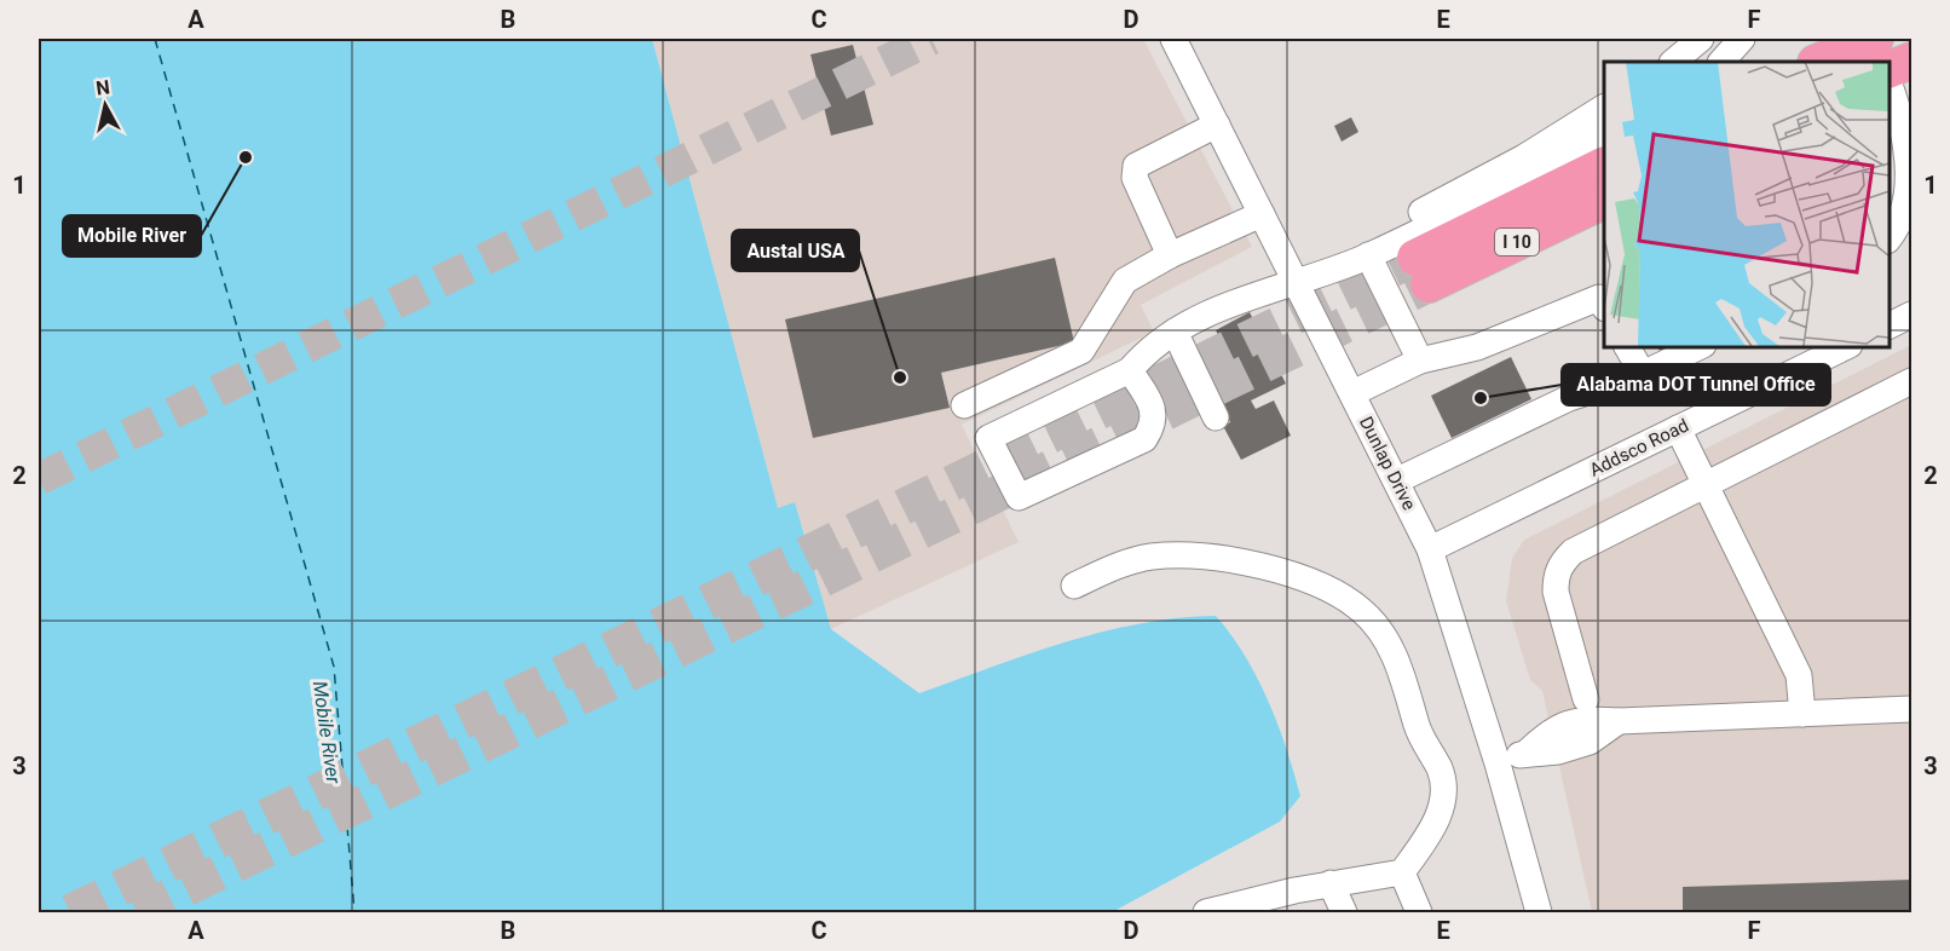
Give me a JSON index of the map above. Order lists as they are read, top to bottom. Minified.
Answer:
{"streets":{"highway":["I 10"],"street":["Addsco Road","Dunlap Drive"]},"crossings":[["Addsco Road","Dunlap Drive"]],"water":["Mobile River"],"places":["Mobile River","Austal USA","Alabama DOT Tunnel Office"],"north":"top","grid":{"columns":["A","B","C","D","E","F"],"rows":["1","2","3"]}}
